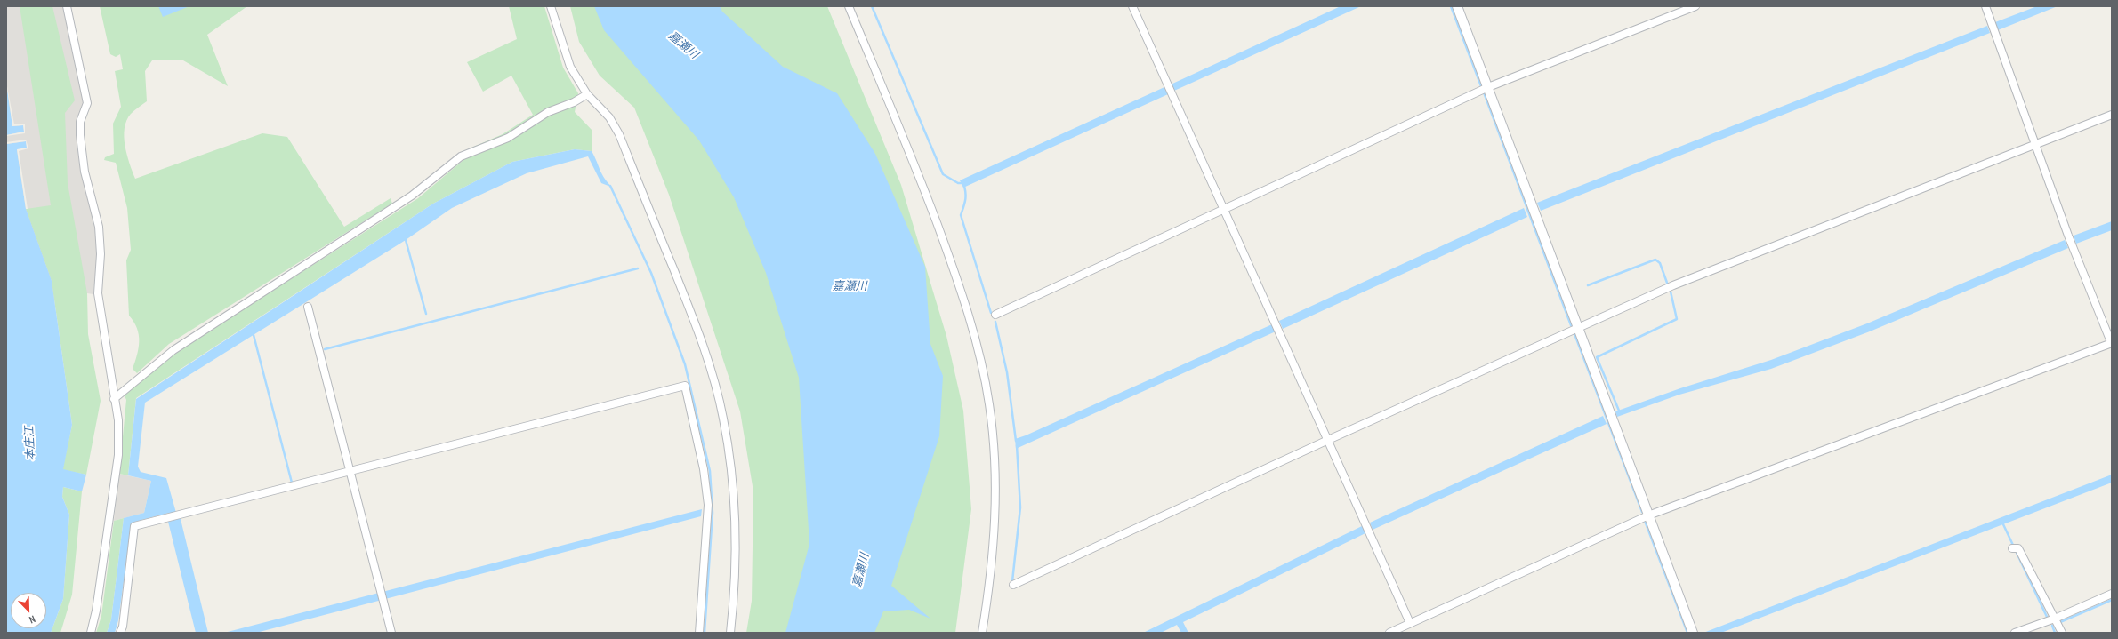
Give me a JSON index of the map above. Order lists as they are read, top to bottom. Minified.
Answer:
{"water":["嘉瀬川","本庄江"],"north":"bottom right"}
